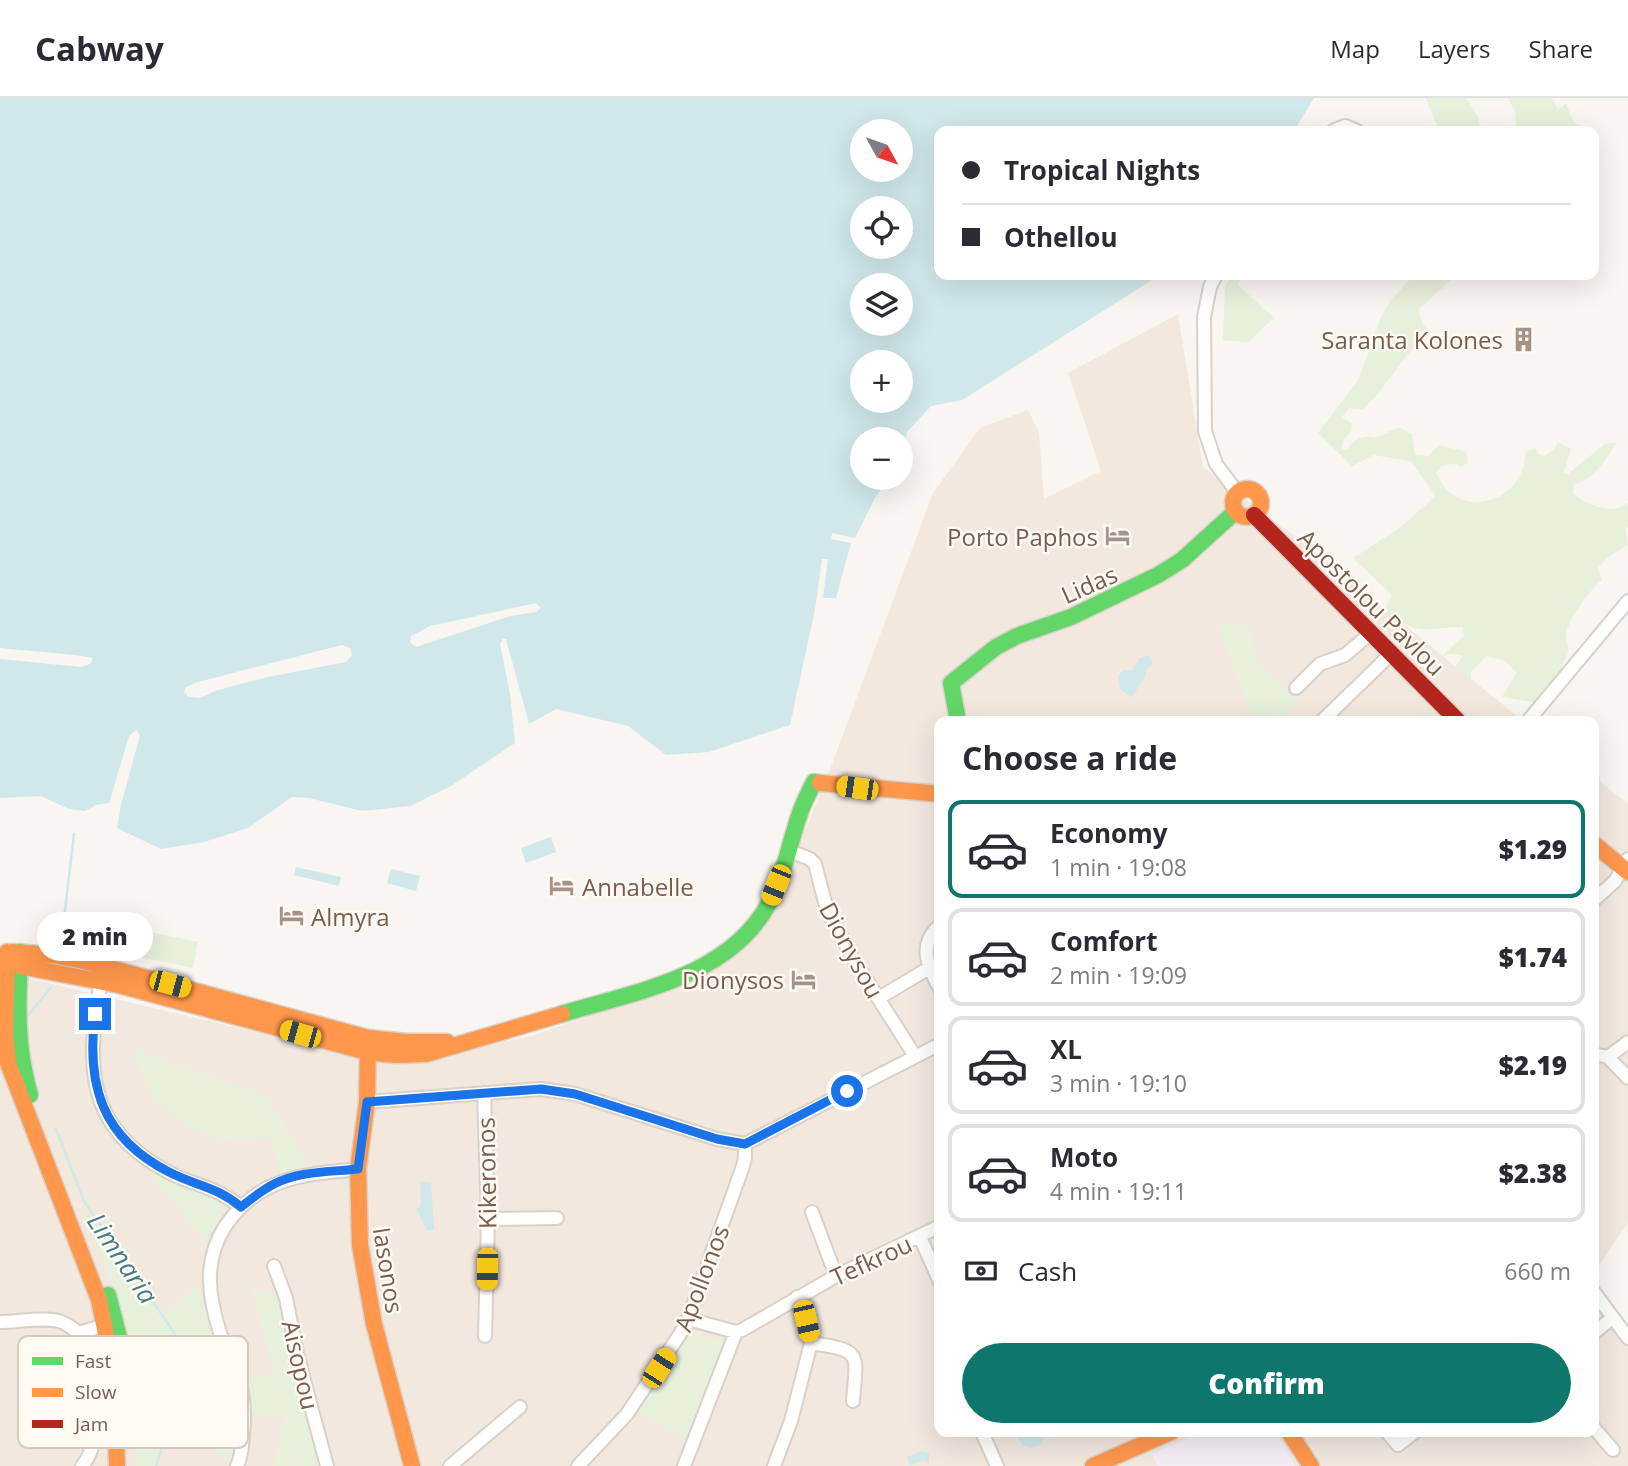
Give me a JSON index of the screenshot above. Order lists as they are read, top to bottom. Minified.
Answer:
{"streets":{"main road":["Lidas","Apostolou Pavlou","Iasonos"],"street":["Dionysou","Kikeronos","Tefkrou","Apollonos","Aisopou"]},"crossings":[["Lidas","Apostolou Pavlou"]],"water":["Limnaria"],"places":{"building":["Saranta Kolones"],"hotel":["Porto Paphos","Annabelle","Almyra","Dionysos"]},"legend":["Fast","Slow","Jam"],"north":"bottom right","page":{"header":"Cabway","nav":["Map","Layers","Share"],"map_buttons":["+","−"],"banner":["Tropical Nights","Othellou"],"heading":"Choose a ride","list":[{"name":"Economy","note":"1 min · 19:08","value":"$1.29"},{"name":"Comfort","note":"2 min · 19:09","value":"$1.74"},{"name":"XL","note":"3 min · 19:10","value":"$2.19"},{"name":"Moto","note":"4 min · 19:11","value":"$2.38"}],"bubble":"2 min","pay":["Cash","660 m"],"buttons":"Confirm"}}
